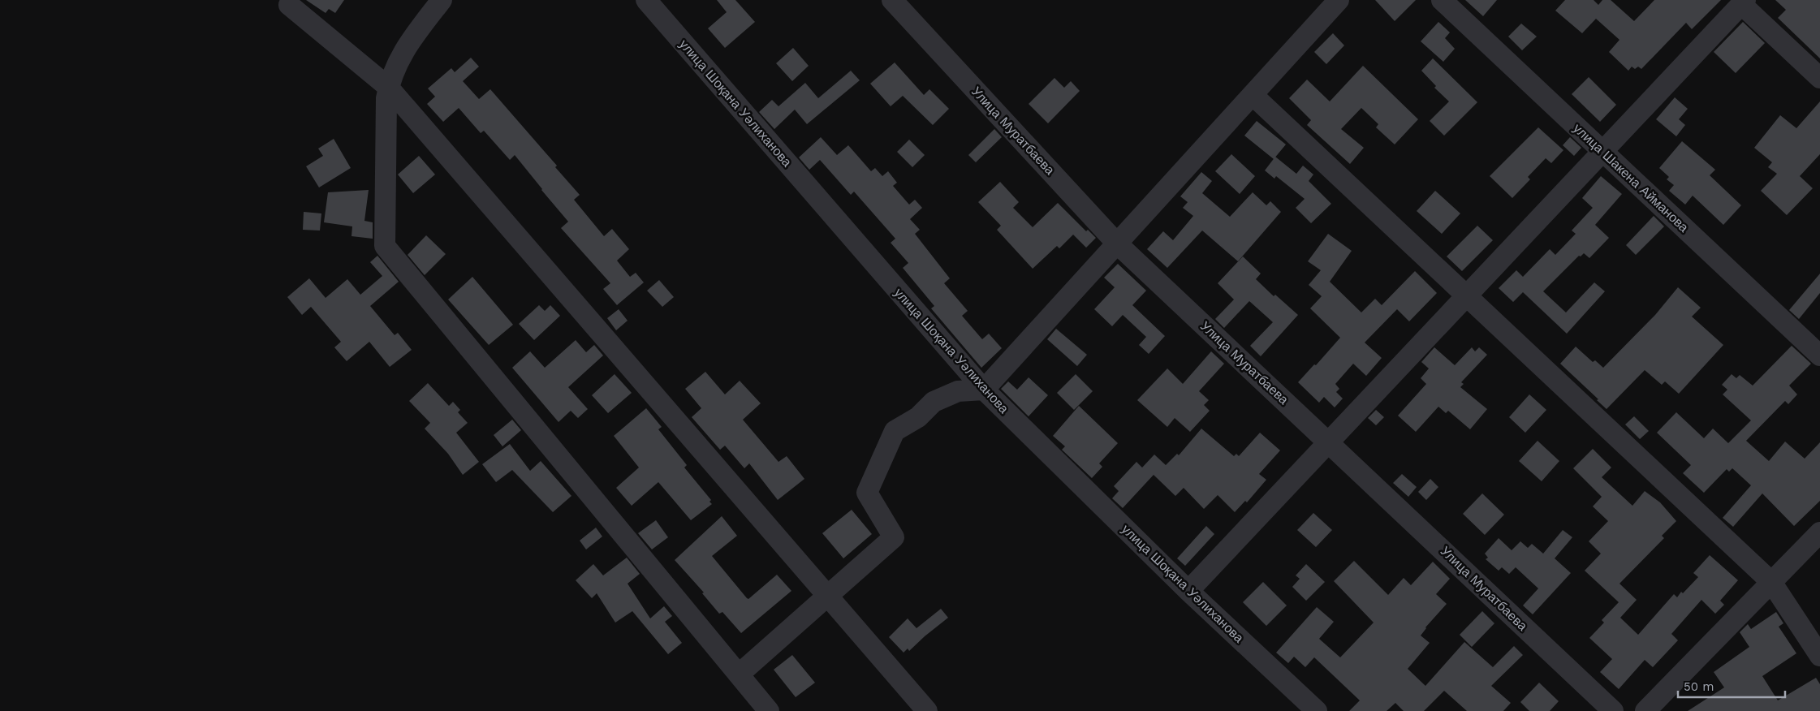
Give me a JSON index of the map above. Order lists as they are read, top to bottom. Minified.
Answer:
{"streets":{"street":["улица Шоқана Уәлиханова","Улица Муратбаева","улица Шакена Айманова"]},"scale_bar":"50 m"}
